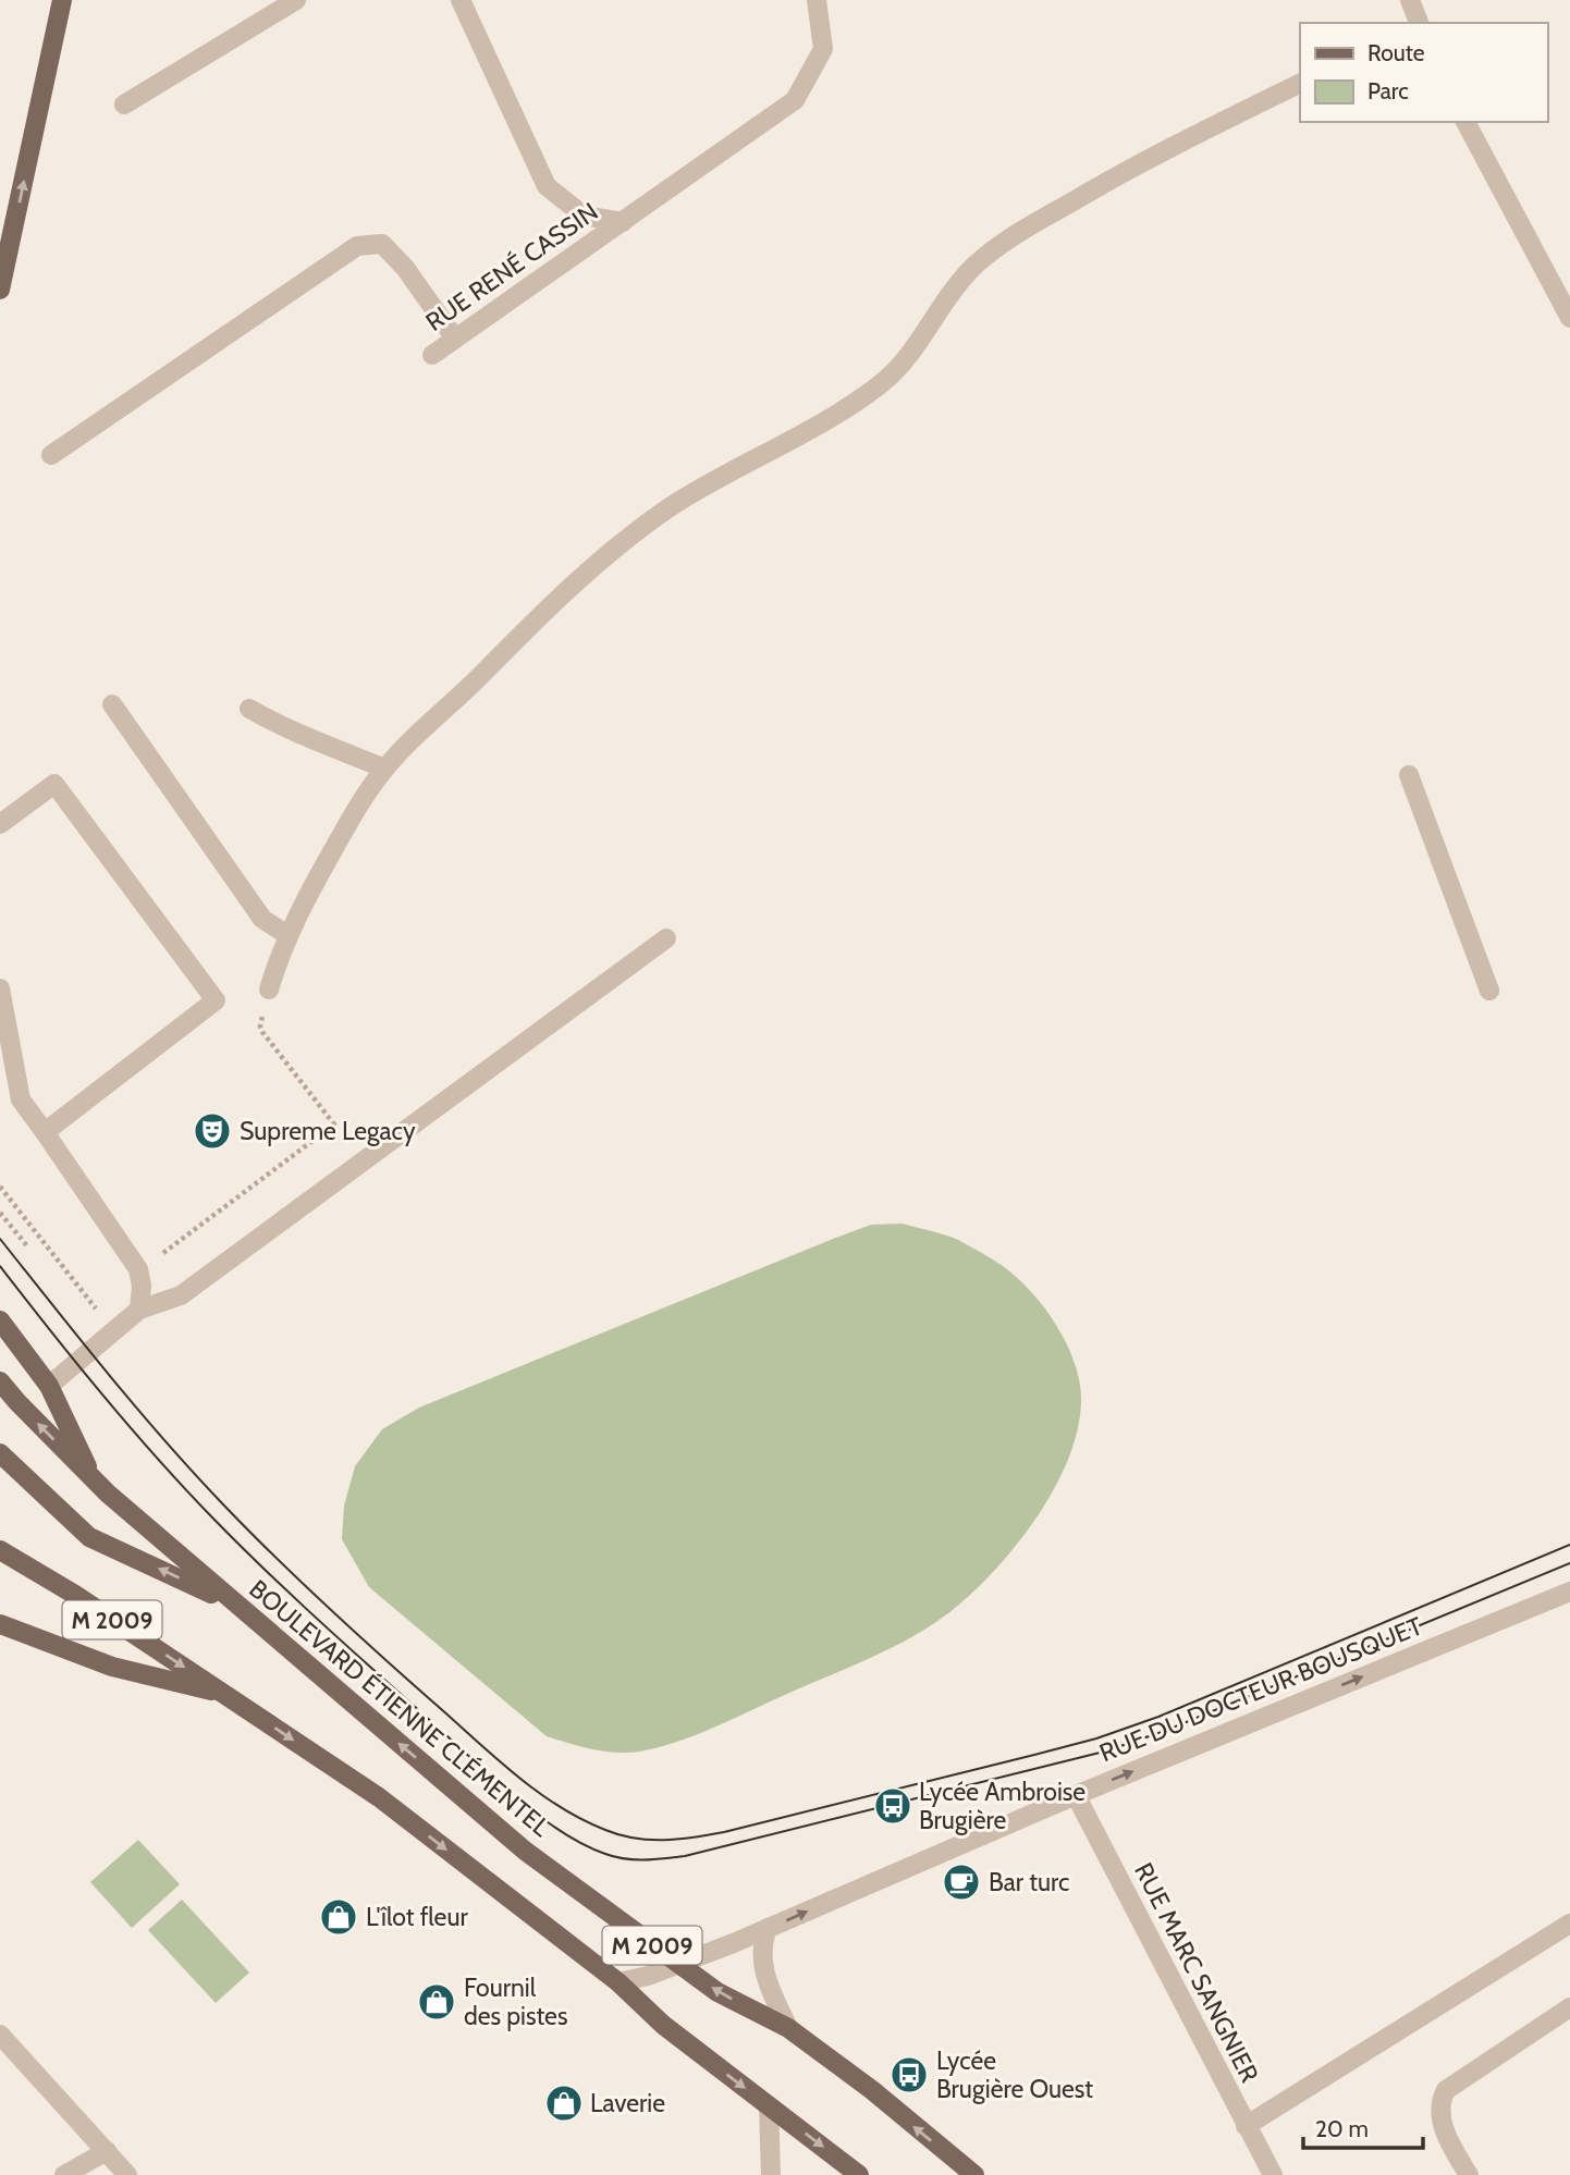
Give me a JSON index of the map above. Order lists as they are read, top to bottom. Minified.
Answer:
{"streets":{"main road":["M 2009","BOULEVARD ÉTIENNE CLÉMENTEL"],"street":["RUE RENÉ CASSIN","RUE DU DOCTEUR BOUSQUET","RUE MARC SANGNIER"]},"crossings":[["M 2009","BOULEVARD ÉTIENNE CLÉMENTEL"],["RUE DU DOCTEUR BOUSQUET","BOULEVARD ÉTIENNE CLÉMENTEL"],["RUE DU DOCTEUR BOUSQUET","RUE MARC SANGNIER"]],"one_way":["RUE DU DOCTEUR BOUSQUET"],"places":{"theatre":["Supreme Legacy"],"bus stop":["Lycée Ambroise Brugière","Lycée Brugière Ouest"],"cafe":["Bar turc"],"shop":["L'îlot fleur","Fournil des pistes","Laverie"]},"legend":["Route","Parc"],"scale_bar":"20 m"}
